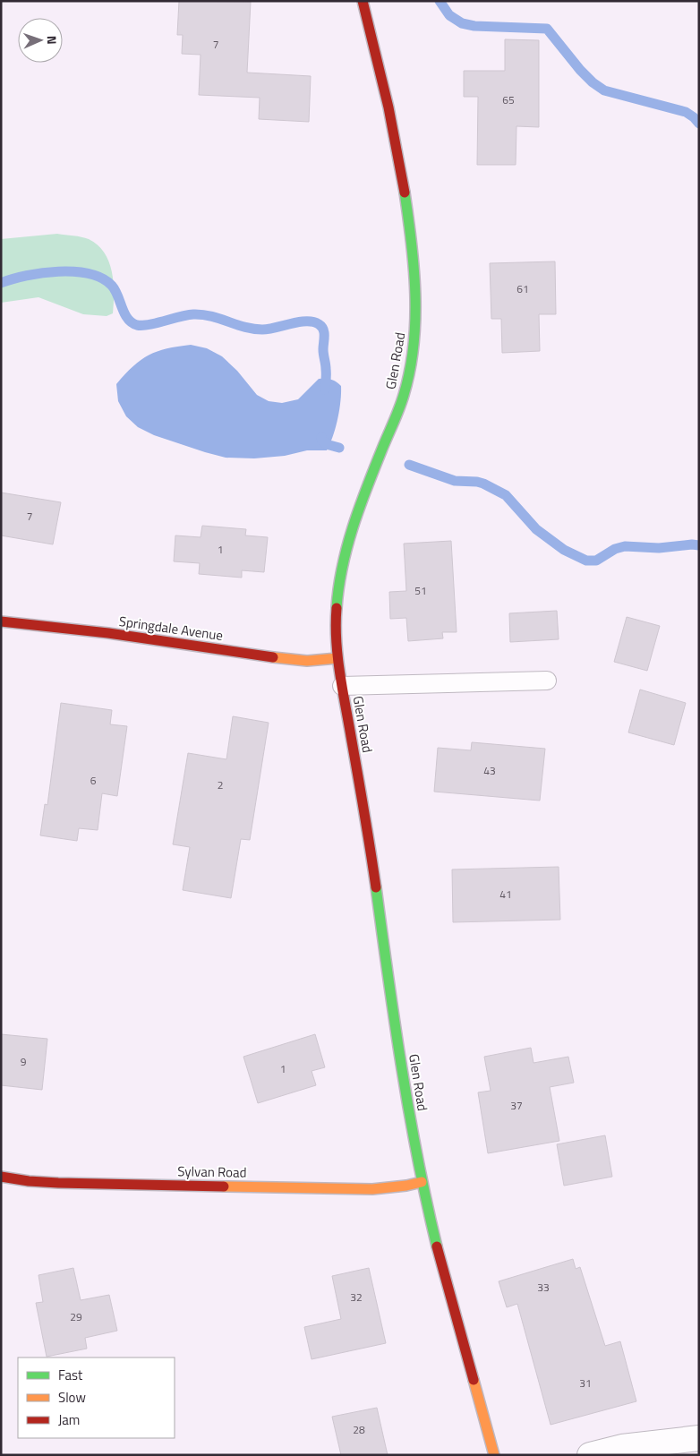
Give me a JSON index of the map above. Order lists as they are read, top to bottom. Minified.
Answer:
{"streets":{"street":["Glen Road","Springdale Avenue","Sylvan Road"]},"crossings":[["Glen Road","Springdale Avenue"],["Glen Road","Sylvan Road"]],"house_numbers":["7","65","61","7","1","51","43","6","2","41","9","1","37","33","32","29","31","28"],"legend":["Fast","Slow","Jam"],"north":"right"}
